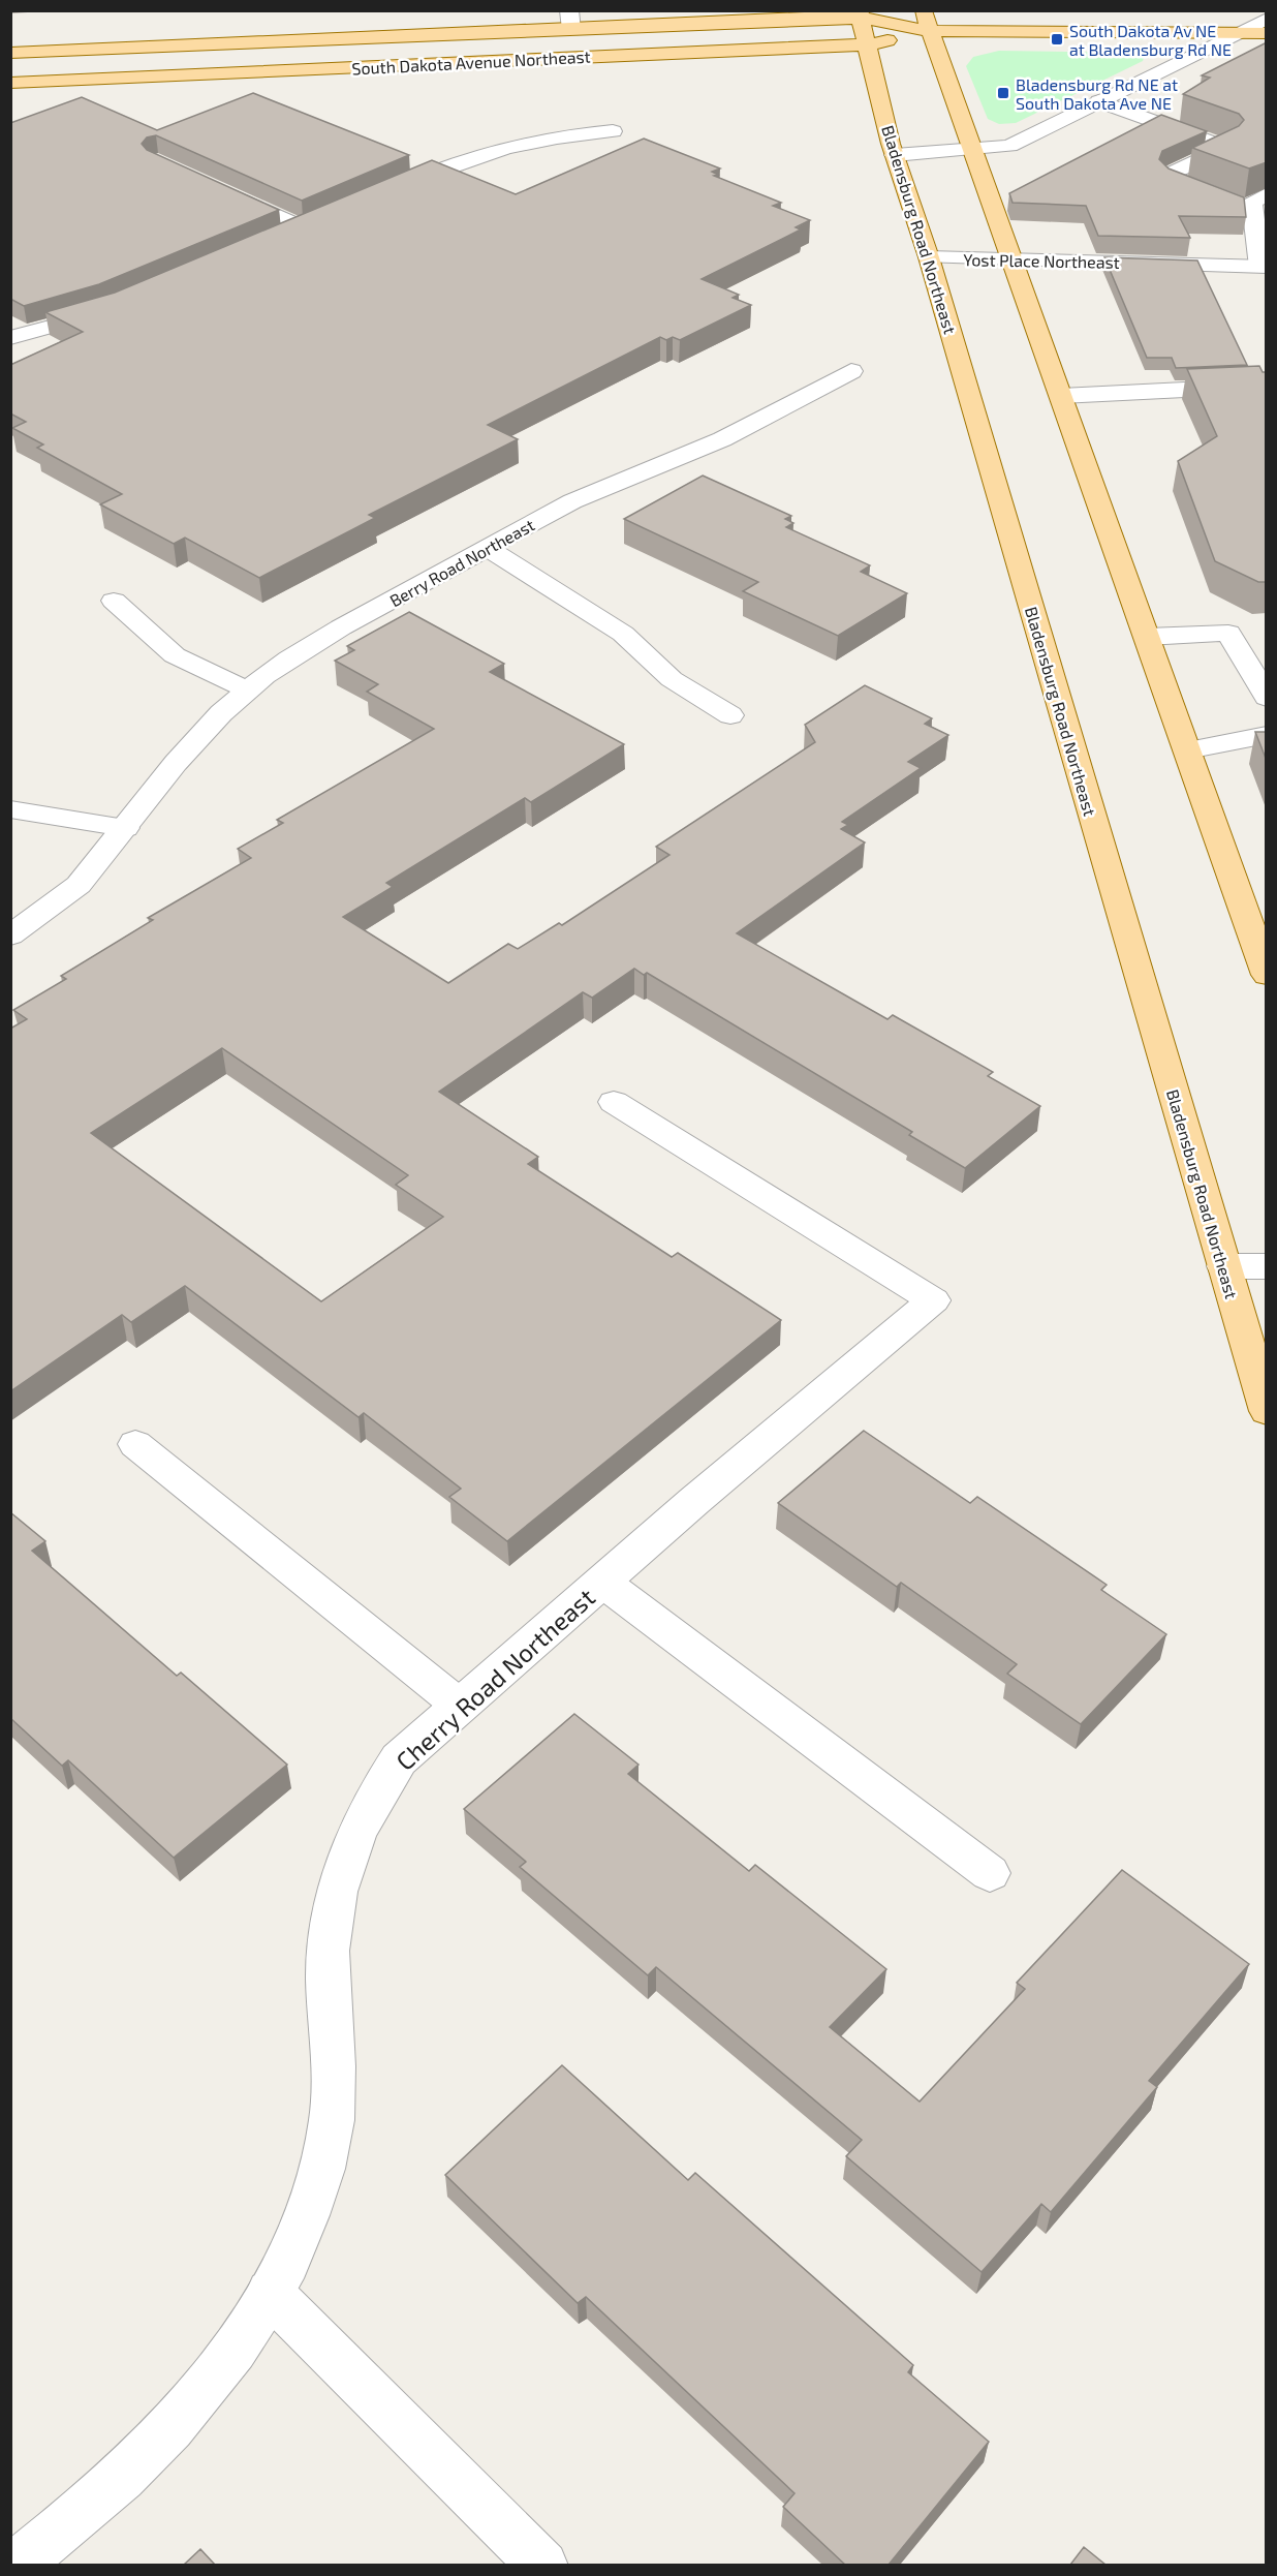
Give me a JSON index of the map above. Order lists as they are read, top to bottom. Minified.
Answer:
{"streets":{"main road":["South Dakota Avenue Northeast","Bladensburg Road Northeast"],"street":["Yost Place Northeast","Berry Road Northeast","Cherry Road Northeast"]},"crossings":[["South Dakota Avenue Northeast","Bladensburg Road Northeast"],["Bladensburg Road Northeast","Yost Place Northeast"]],"places":{"transit":["South Dakota Av NE at Bladensburg Rd NE","Bladensburg Rd NE at South Dakota Ave NE"]}}
